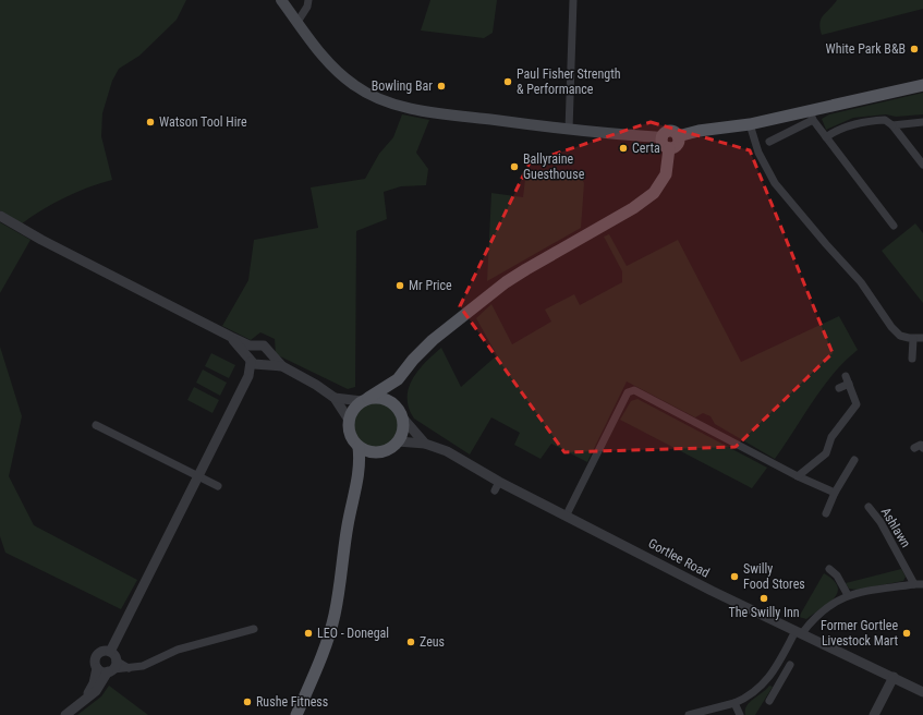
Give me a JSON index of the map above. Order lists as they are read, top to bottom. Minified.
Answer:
{"streets":{"street":["Ashlawn","Gortlee Road"]},"places":["White Park B&B","Paul Fisher Strength & Performance","Bowling Bar","Watson Tool Hire","Certa","Ballyraine Guesthouse","Mr Price","Swilly Food Stores","The Swilly Inn","LEO - Donegal","Former Gortlee Livestock Mart","Zeus","Rushe Fitness"]}
